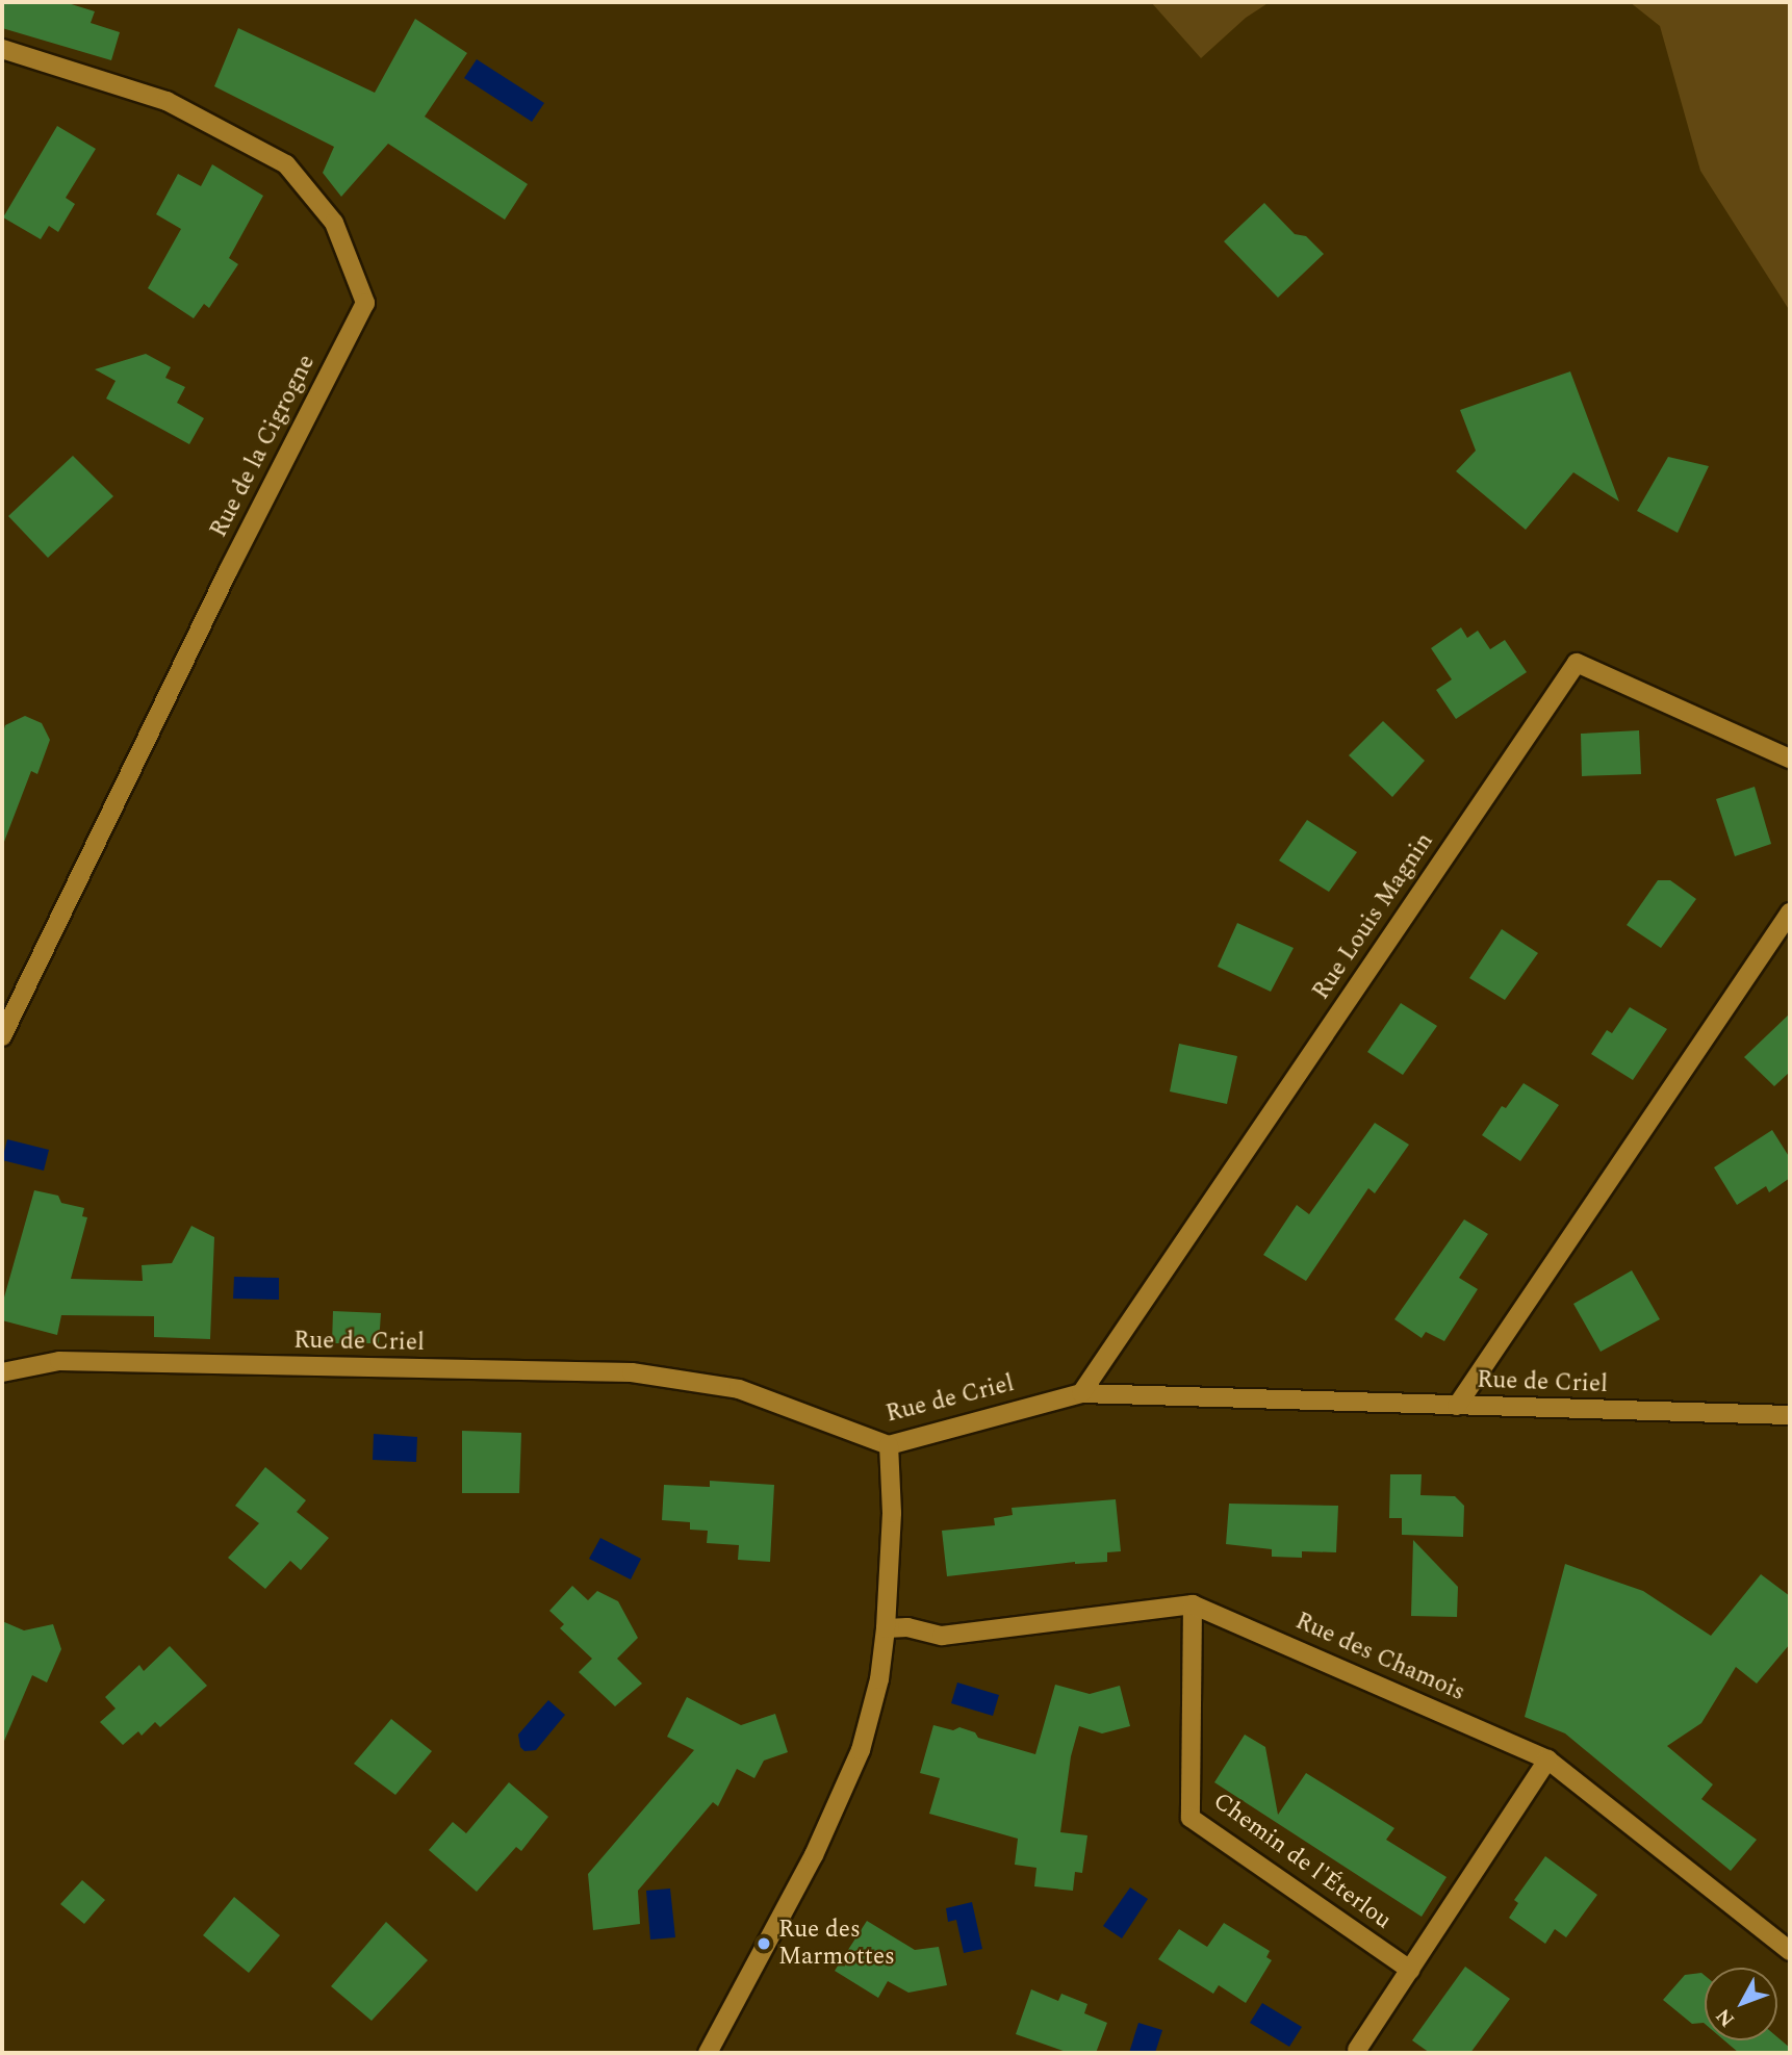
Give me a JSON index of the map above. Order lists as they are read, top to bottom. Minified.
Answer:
{"streets":{"street":["Rue de la Cigrogne","Rue Louis Magnin","Rue de Criel","Rue des Chamois","Chemin de l'Éterlou"]},"crossings":[["Rue Louis Magnin","Rue de Criel"],["Rue des Chamois","Chemin de l'Éterlou"]],"places":["Rue des Marmottes"],"north":"bottom left"}
